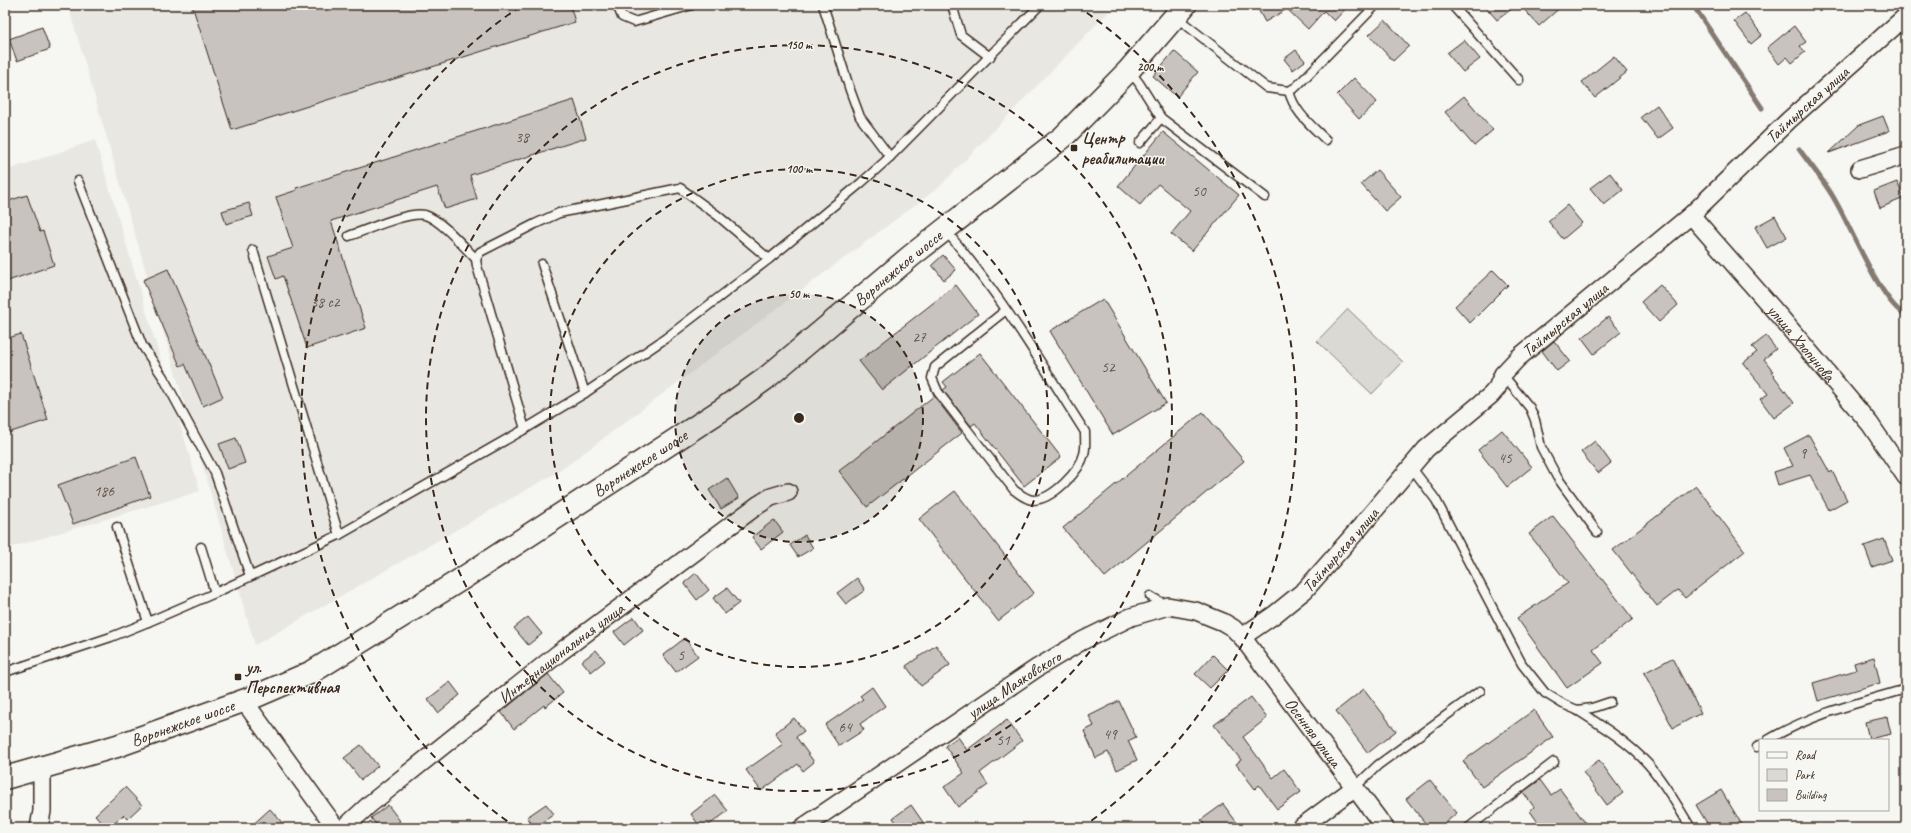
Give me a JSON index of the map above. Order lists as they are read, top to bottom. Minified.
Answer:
{"streets":{"main road":["Воронежское шоссе"],"street":["Таймырская улица","улица Хлопунова","Интернациональная улица","улица Маяковского","Осенняя улица"]},"crossings":[["Таймырская улица","улица Хлопунова"],["Таймырская улица","улица Маяковского"],["Таймырская улица","Осенняя улица"],["улица Маяковского","Осенняя улица"]],"places":{"transit":["Центр реабилитации","ул. Перспективная"]},"house_numbers":["38","50","38 с2","27","52","9","45","186","5","64","49","51"],"legend":["Road","Park","Building"],"rings":["150 m","200 m","100 m","50 m"]}
